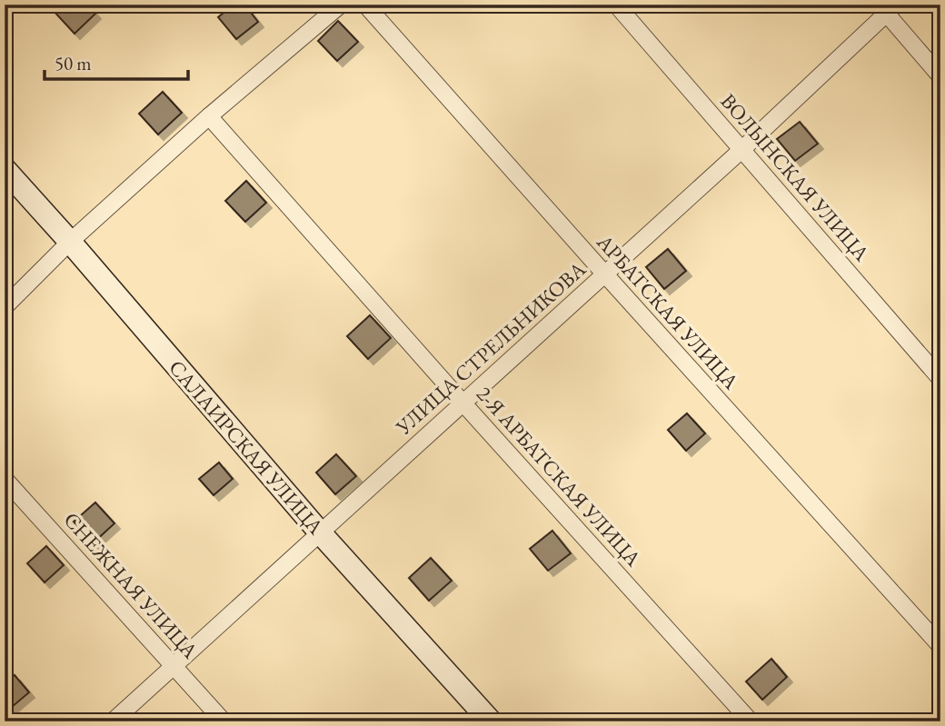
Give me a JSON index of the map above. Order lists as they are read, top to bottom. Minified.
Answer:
{"streets":{"street":["ВОЛЫНСКАЯ УЛИЦА","АРБАТСКАЯ УЛИЦА","УЛИЦА СТРЕЛЬНИКОВА","САЛАИРСКАЯ УЛИЦА","2-Я АРБАТСКАЯ УЛИЦА","СНЕЖНАЯ УЛИЦА"]},"crossings":[["ВОЛЫНСКАЯ УЛИЦА","УЛИЦА СТРЕЛЬНИКОВА"],["АРБАТСКАЯ УЛИЦА","УЛИЦА СТРЕЛЬНИКОВА"],["УЛИЦА СТРЕЛЬНИКОВА","САЛАИРСКАЯ УЛИЦА"],["УЛИЦА СТРЕЛЬНИКОВА","2-Я АРБАТСКАЯ УЛИЦА"],["УЛИЦА СТРЕЛЬНИКОВА","СНЕЖНАЯ УЛИЦА"]],"scale_bar":"50 m"}
